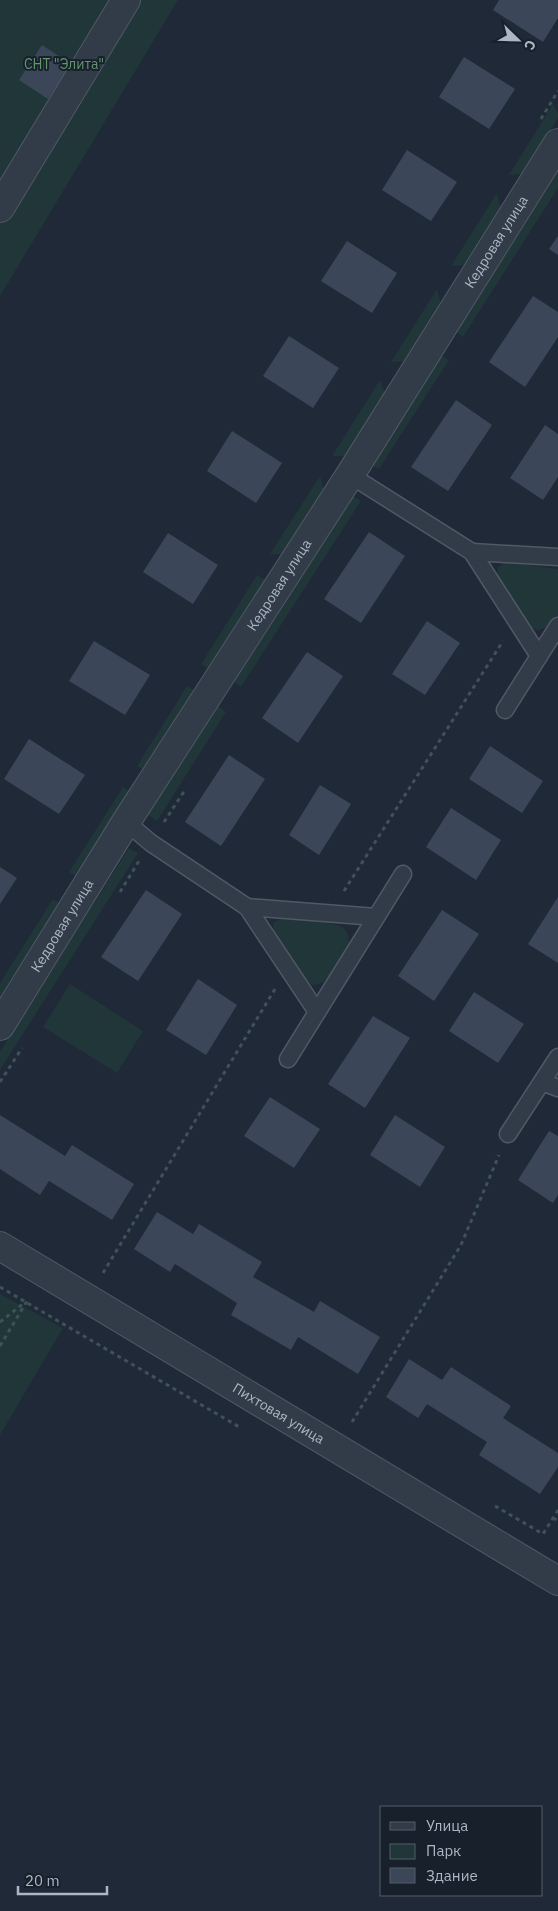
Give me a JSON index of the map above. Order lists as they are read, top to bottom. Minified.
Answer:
{"streets":{"street":["Кедровая улица","Пихтовая улица"]},"parks":["СНТ \"Элита\""],"legend":["Улица","Парк","Здание"],"scale_bar":"20 m","north":"bottom right"}
